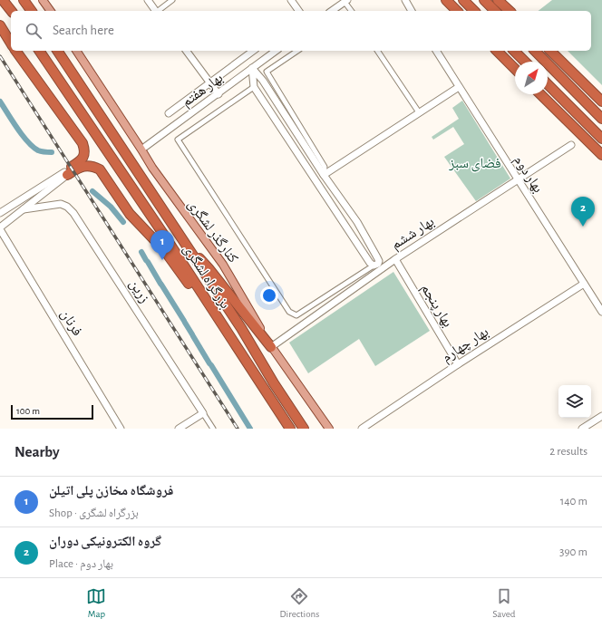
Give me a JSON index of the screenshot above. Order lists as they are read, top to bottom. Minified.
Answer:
{"streets":{"highway":["بزرگراه لشگری"],"main road":["کنارگذر لشگری"],"street":["بهار هفتم","بهار دوم","بهار ششم","زرین","بهار پنجم","فرنان","بهار چهارم"]},"crossings":[["بهار هفتم","کنارگذر لشگری"],["بهار دوم","بهار ششم"],["بهار دوم","بهار چهارم"],["کنارگذر لشگری","بهار ششم"],["بهار ششم","بهار پنجم"],["بهار پنجم","بهار چهارم"]],"parks":["فضای سبز"],"scale_bar":"100 m","north":"top right","page":{"search":"Search here","pins":["2","1"],"scale":"100 m","heading":["Nearby","2 results"],"list":[{"mark":"1","name":"فروشگاه مخازن پلی اتیلن","note":"Shop · بزرگراه لشگری","value":"140 m"},{"mark":"2","name":"گروه الکترونیکی دوران","note":"Place · بهار دوم","value":"390 m"}],"nav":["Map","Directions","Saved"]}}
